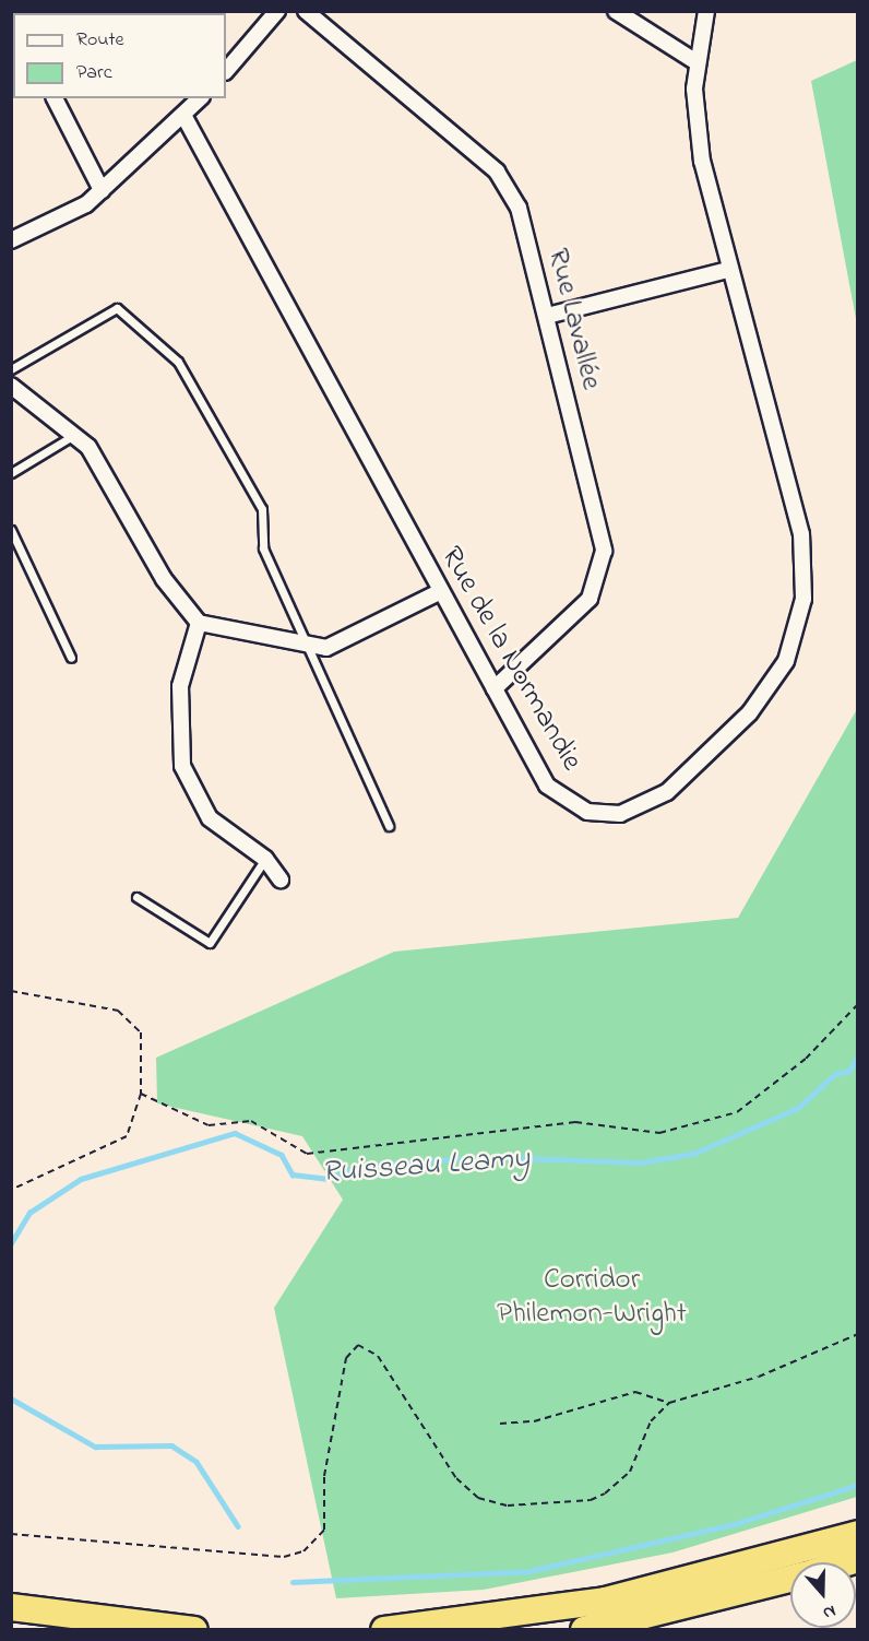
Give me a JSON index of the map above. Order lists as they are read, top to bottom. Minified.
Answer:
{"streets":{"street":["Rue Lavallée","Rue de la Normandie"]},"crossings":[["Rue Lavallée","Rue de la Normandie"]],"water":["Ruisseau Leamy"],"parks":["Corridor Philemon-Wright"],"legend":["Route","Parc"],"north":"bottom"}
